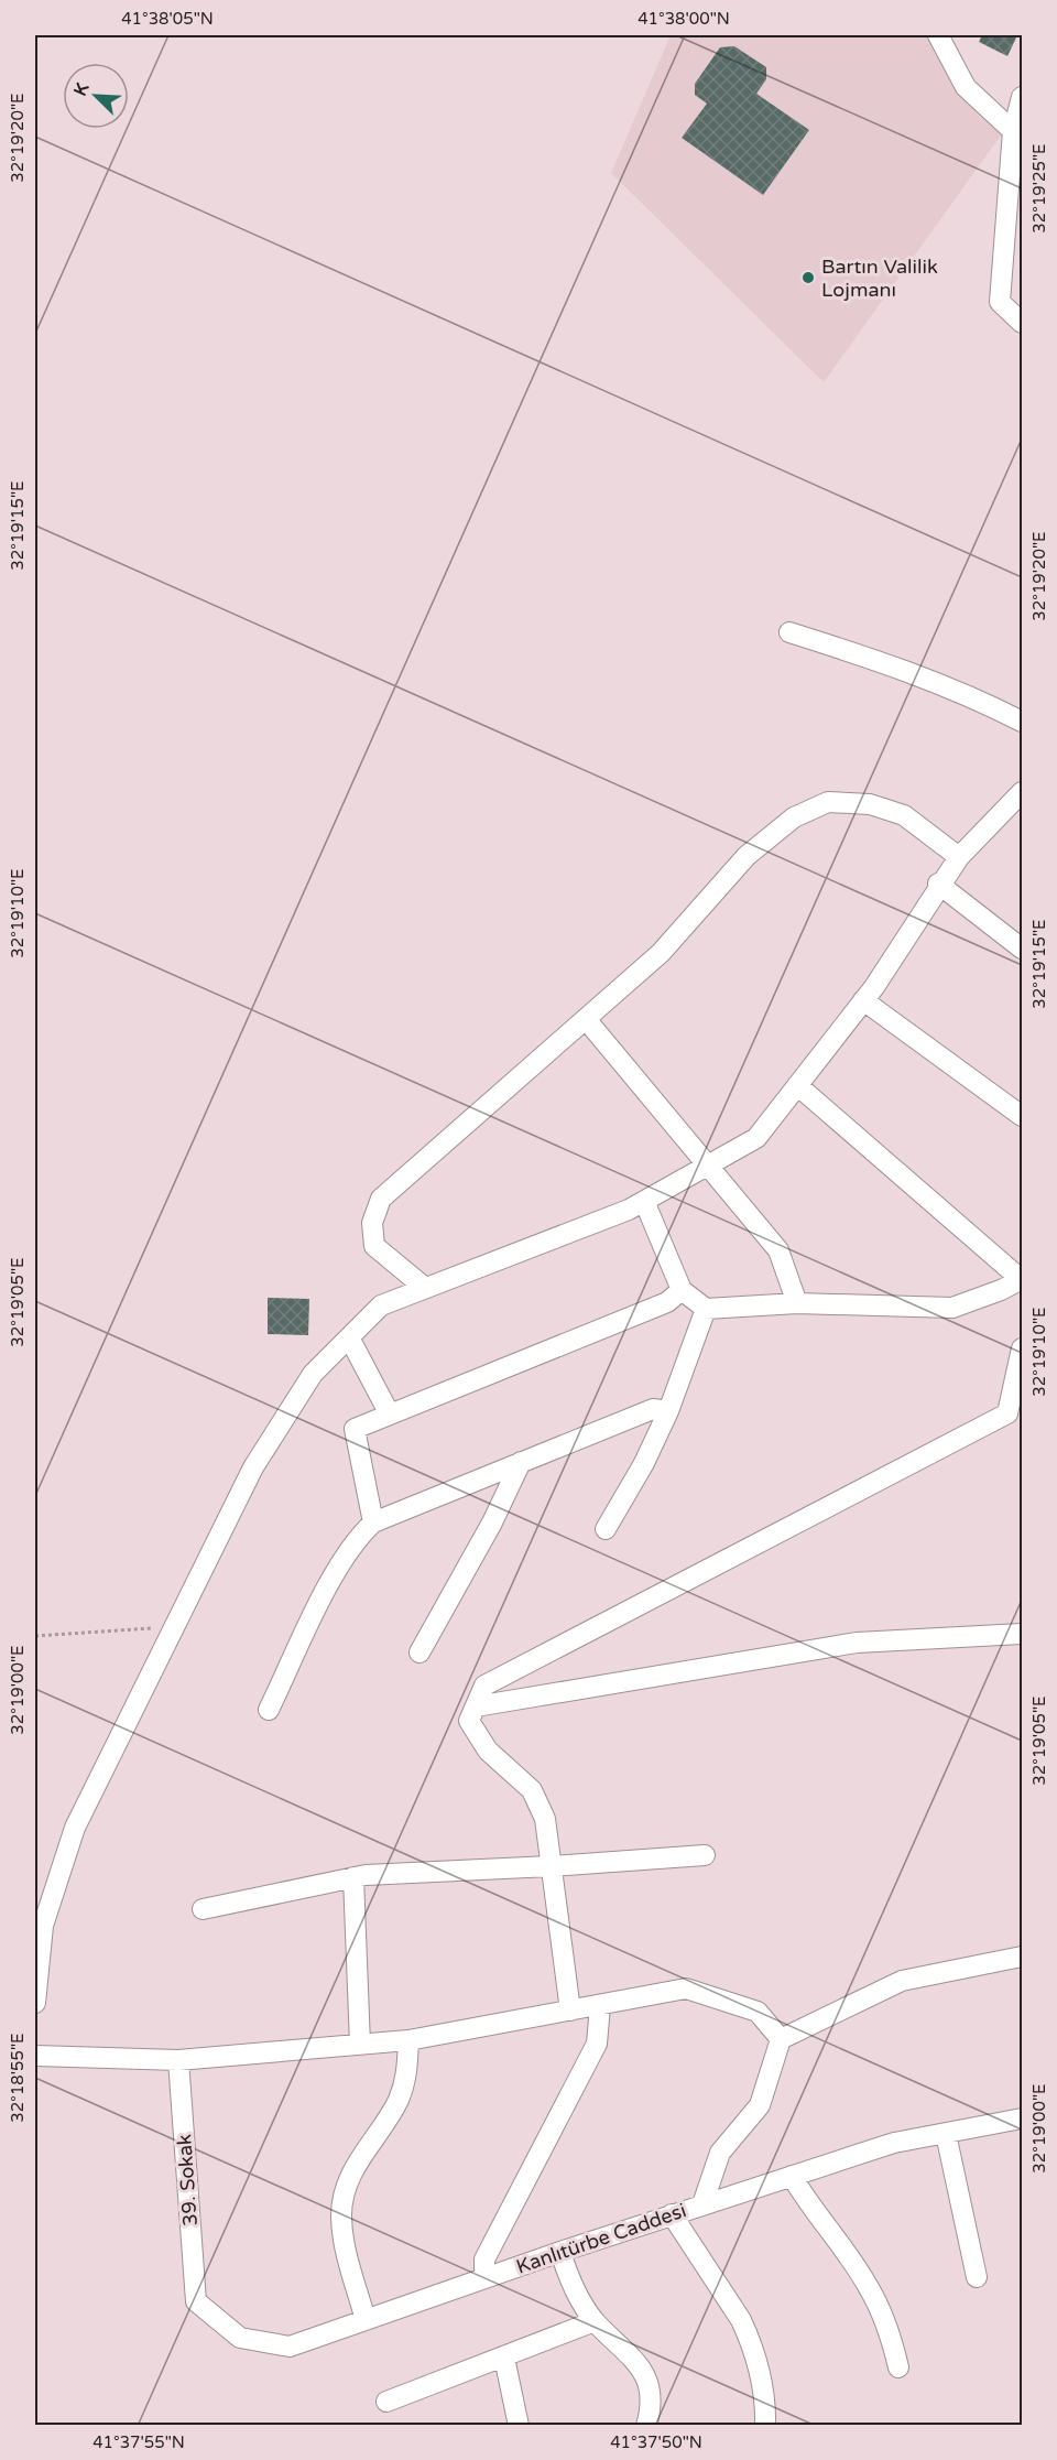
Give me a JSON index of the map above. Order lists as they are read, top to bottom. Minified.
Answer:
{"streets":{"street":["39. Sokak","Kanlıtürbe Caddesi"]},"crossings":[["39. Sokak","Kanlıtürbe Caddesi"]],"places":["Bartın Valilik Lojmanı"],"north":"top left","coordinates":["41°38'05\"N","41°38'00\"N","32°19'20\"E","32°19'25\"E","32°19'15\"E","32°19'10\"E","32°19'05\"E","32°19'00\"E","32°18'55\"E","41°37'55\"N","41°37'50\"N"]}
